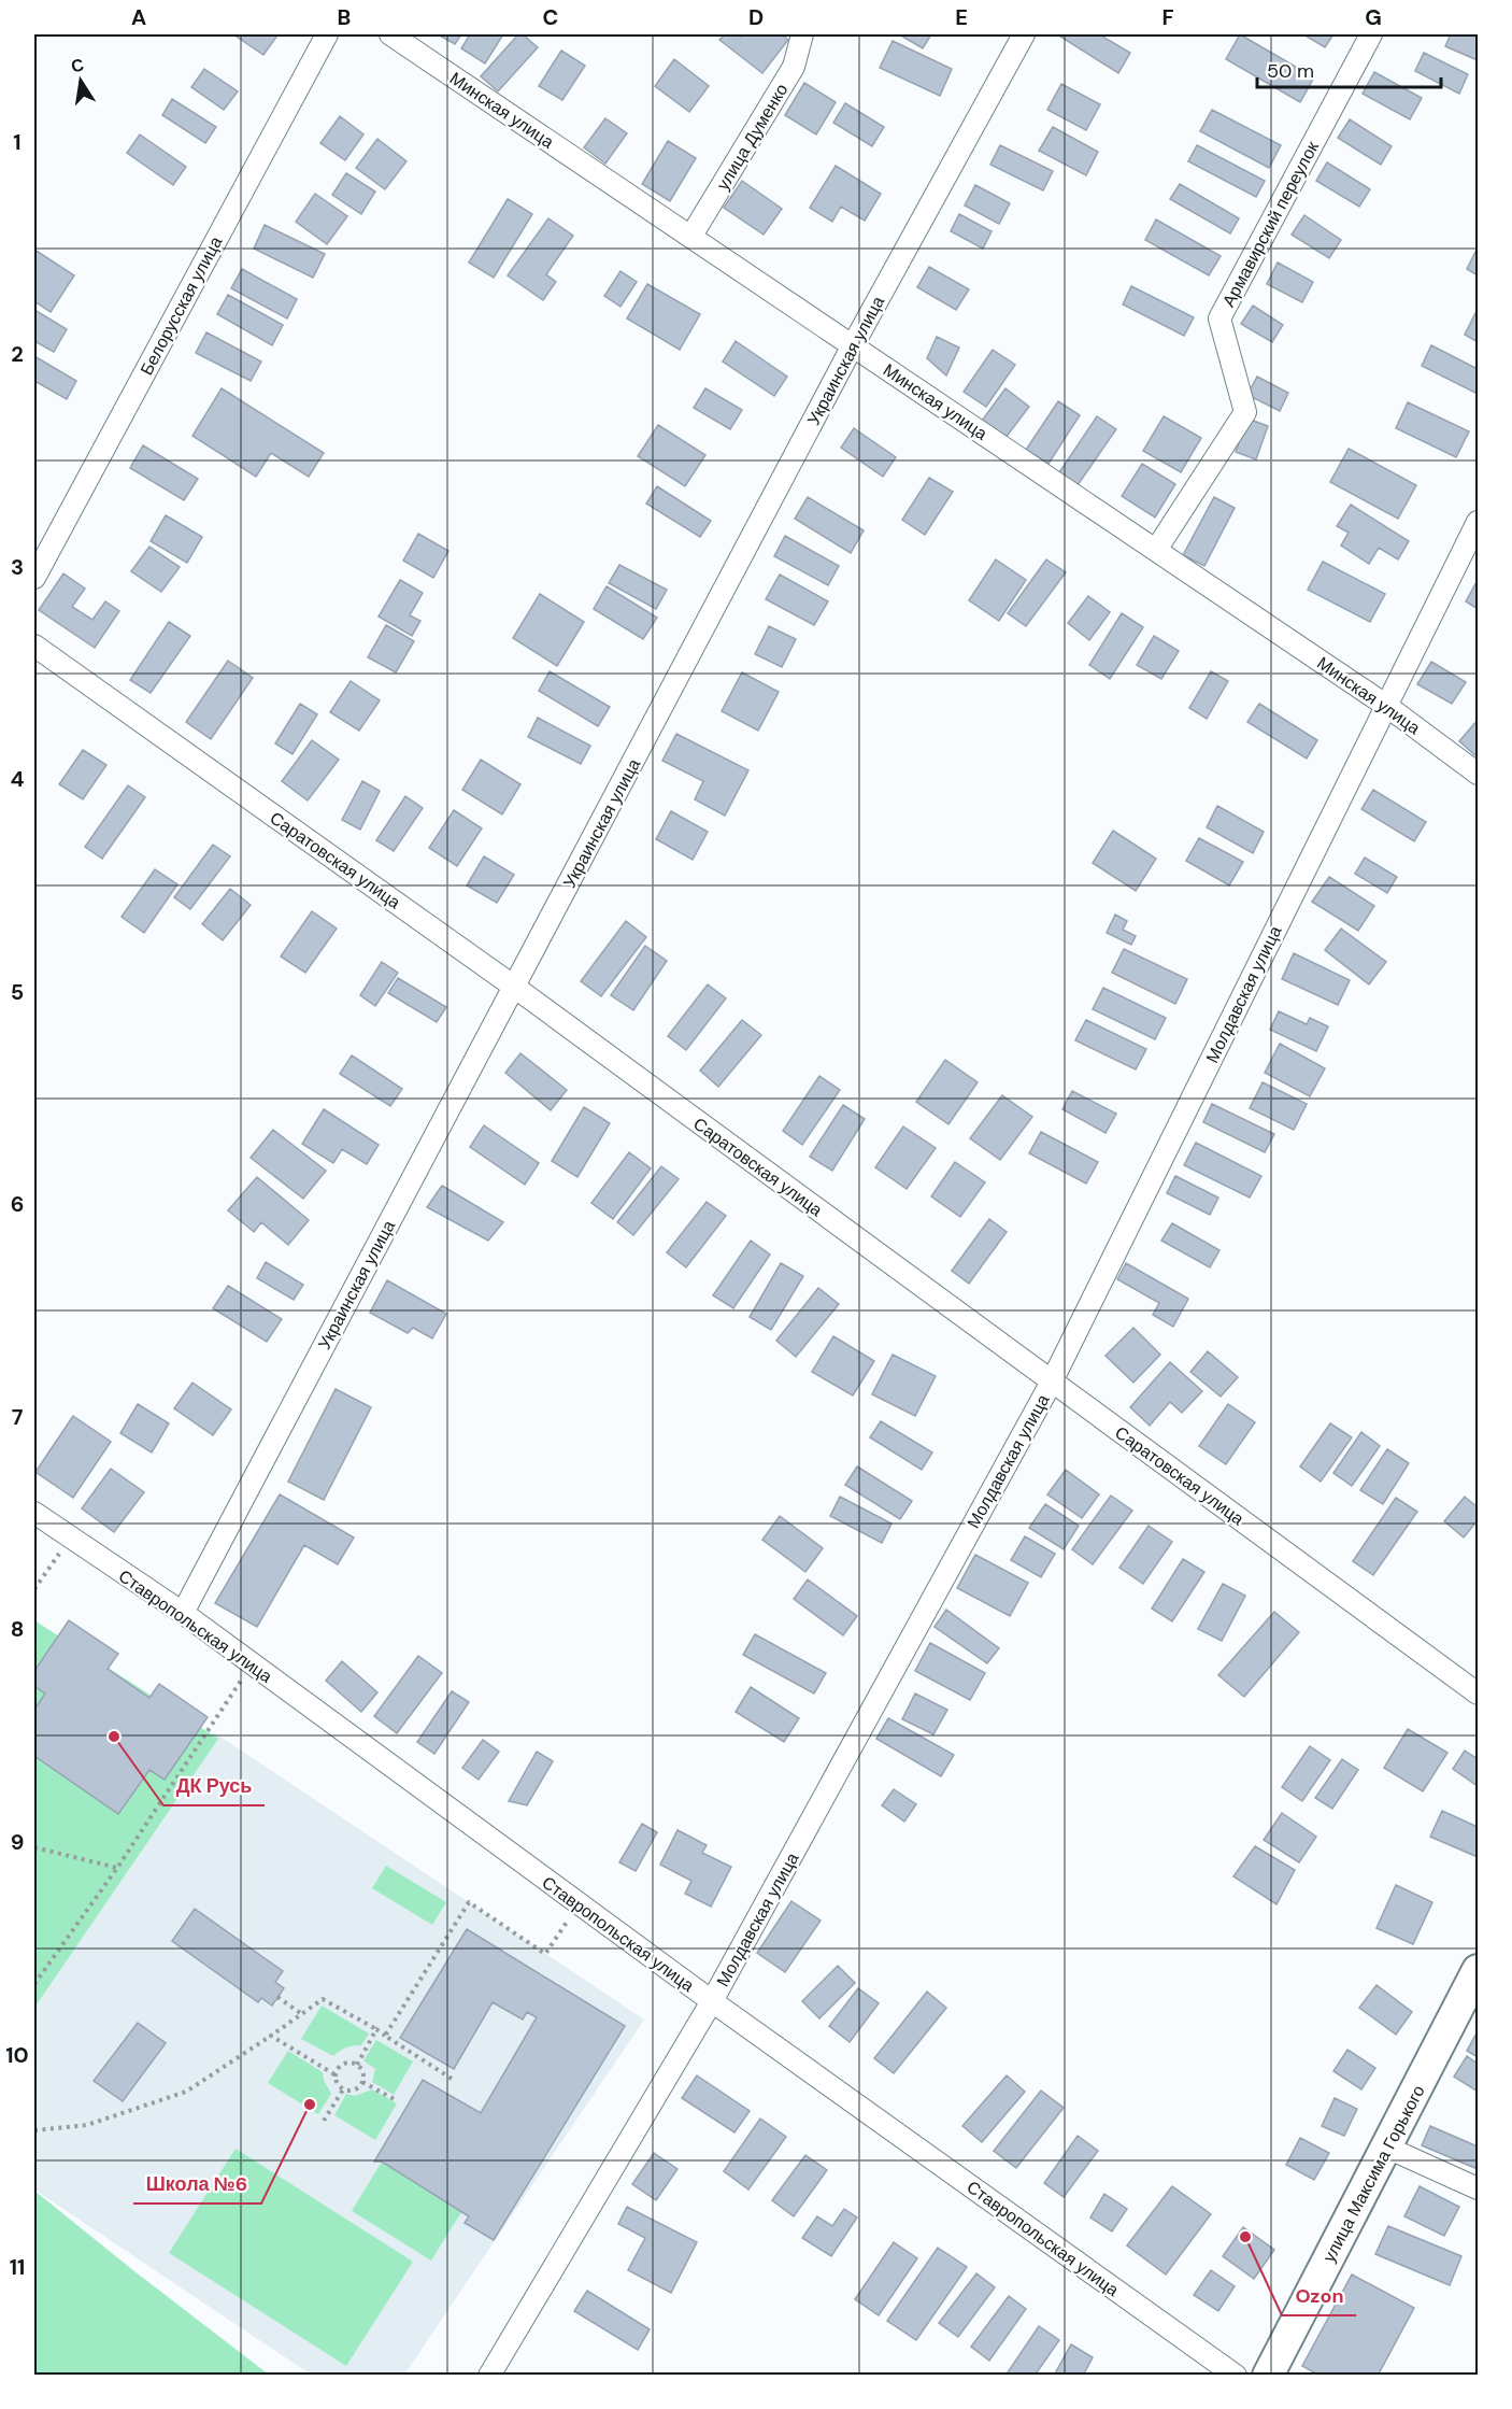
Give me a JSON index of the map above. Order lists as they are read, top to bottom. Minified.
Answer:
{"streets":{"main road":["улица Максима Горького"],"street":["Минская улица","улица Думенко","Армавирский переулок","Белорусская улица","Украинская улица","Саратовская улица","Молдавская улица","Ставропольская улица"]},"crossings":[["Минская улица","улица Думенко"],["Минская улица","Армавирский переулок"],["Минская улица","Украинская улица"],["Минская улица","Молдавская улица"],["Украинская улица","Саратовская улица"],["Украинская улица","Ставропольская улица"],["Саратовская улица","Молдавская улица"],["Молдавская улица","Ставропольская улица"]],"places":["ДК Русь","Школа №6","Ozon"],"scale_bar":"50 m","north":"top","grid":{"columns":["A","B","C","D","E","F","G"],"rows":["1","2","3","4","5","6","7","8","9","10","11"]}}
